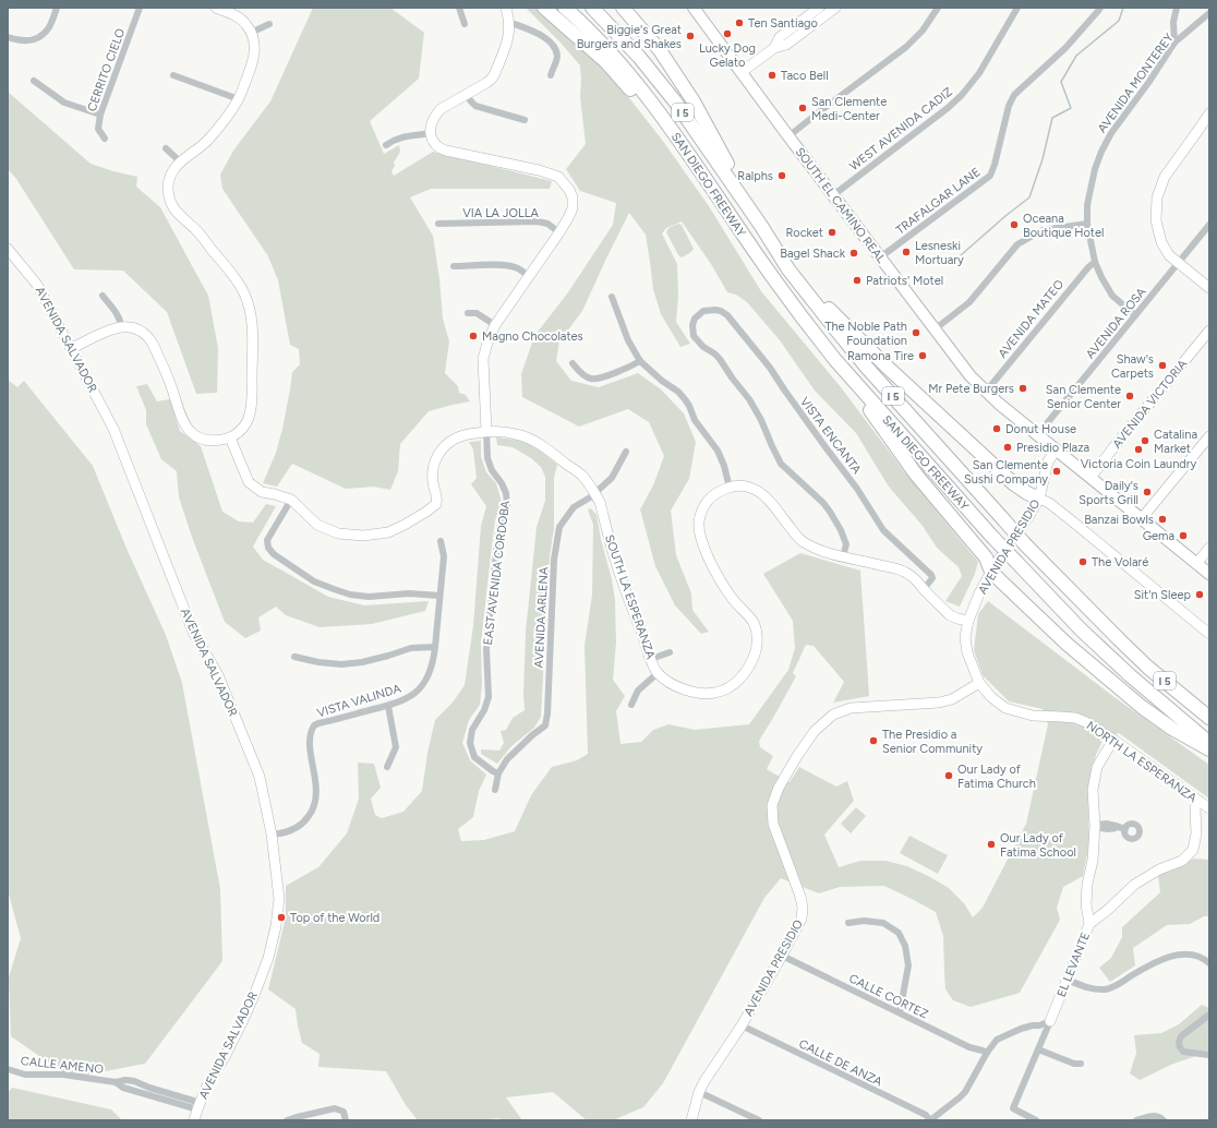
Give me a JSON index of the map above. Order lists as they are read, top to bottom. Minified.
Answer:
{"streets":{"highway":["I 5","SAN DIEGO FREEWAY"],"main road":["SOUTH EL CAMINO REAL"],"street":["CERRITO CIELO","AVENIDA MONTEREY","WEST AVENIDA CADIZ","TRAFALGAR LANE","VIA LA JOLLA","AVENIDA MATEO","AVENIDA ROSA","AVENIDA SALVADOR","AVENIDA VICTORIA","VISTA ENCANTA","AVENIDA PRESIDIO","EAST AVENIDA CORDOBA","SOUTH LA ESPERANZA","AVENIDA ARLENA","VISTA VALINDA","NORTH LA ESPERANZA","EL LEVANTE","CALLE CORTEZ","CALLE DE ANZA","CALLE AMENO"]},"crossings":[["AVENIDA MONTEREY","AVENIDA MATEO"],["AVENIDA MONTEREY","AVENIDA ROSA"],["WEST AVENIDA CADIZ","SOUTH EL CAMINO REAL"],["TRAFALGAR LANE","SOUTH EL CAMINO REAL"],["SOUTH EL CAMINO REAL","AVENIDA MATEO"],["SOUTH EL CAMINO REAL","AVENIDA ROSA"],["SOUTH EL CAMINO REAL","AVENIDA VICTORIA"],["SOUTH EL CAMINO REAL","AVENIDA PRESIDIO"],["VIA LA JOLLA","EAST AVENIDA CORDOBA"],["AVENIDA SALVADOR","VISTA VALINDA"],["AVENIDA SALVADOR","CALLE AMENO"],["AVENIDA PRESIDIO","NORTH LA ESPERANZA"],["AVENIDA PRESIDIO","CALLE CORTEZ"],["AVENIDA PRESIDIO","CALLE DE ANZA"],["EAST AVENIDA CORDOBA","SOUTH LA ESPERANZA"],["EAST AVENIDA CORDOBA","AVENIDA ARLENA"],["SOUTH LA ESPERANZA","AVENIDA ARLENA"],["NORTH LA ESPERANZA","EL LEVANTE"]],"places":["Ten Santiago","Lucky Dog Gelato","Biggie's Great Burgers and Shakes","Taco Bell","San Clemente Medi-Center","Ralphs","Oceana Boutique Hotel","Rocket","Lesneski Mortuary","Bagel Shack","Patriots' Motel","The Noble Path Foundation","Magno Chocolates","Ramona Tire","Shaw's Carpets","Mr Pete Burgers","San Clemente Senior Center","Donut House","Catalina Market","Presidio Plaza","Victoria Coin Laundry","San Clemente Sushi Company","Daily's Sports Grill","Banzai Bowls","Gema","The Volaré","Sit'n Sleep","The Presidio a Senior Community","Our Lady of Fatima Church","Our Lady of Fatima School","Top of the World"]}
